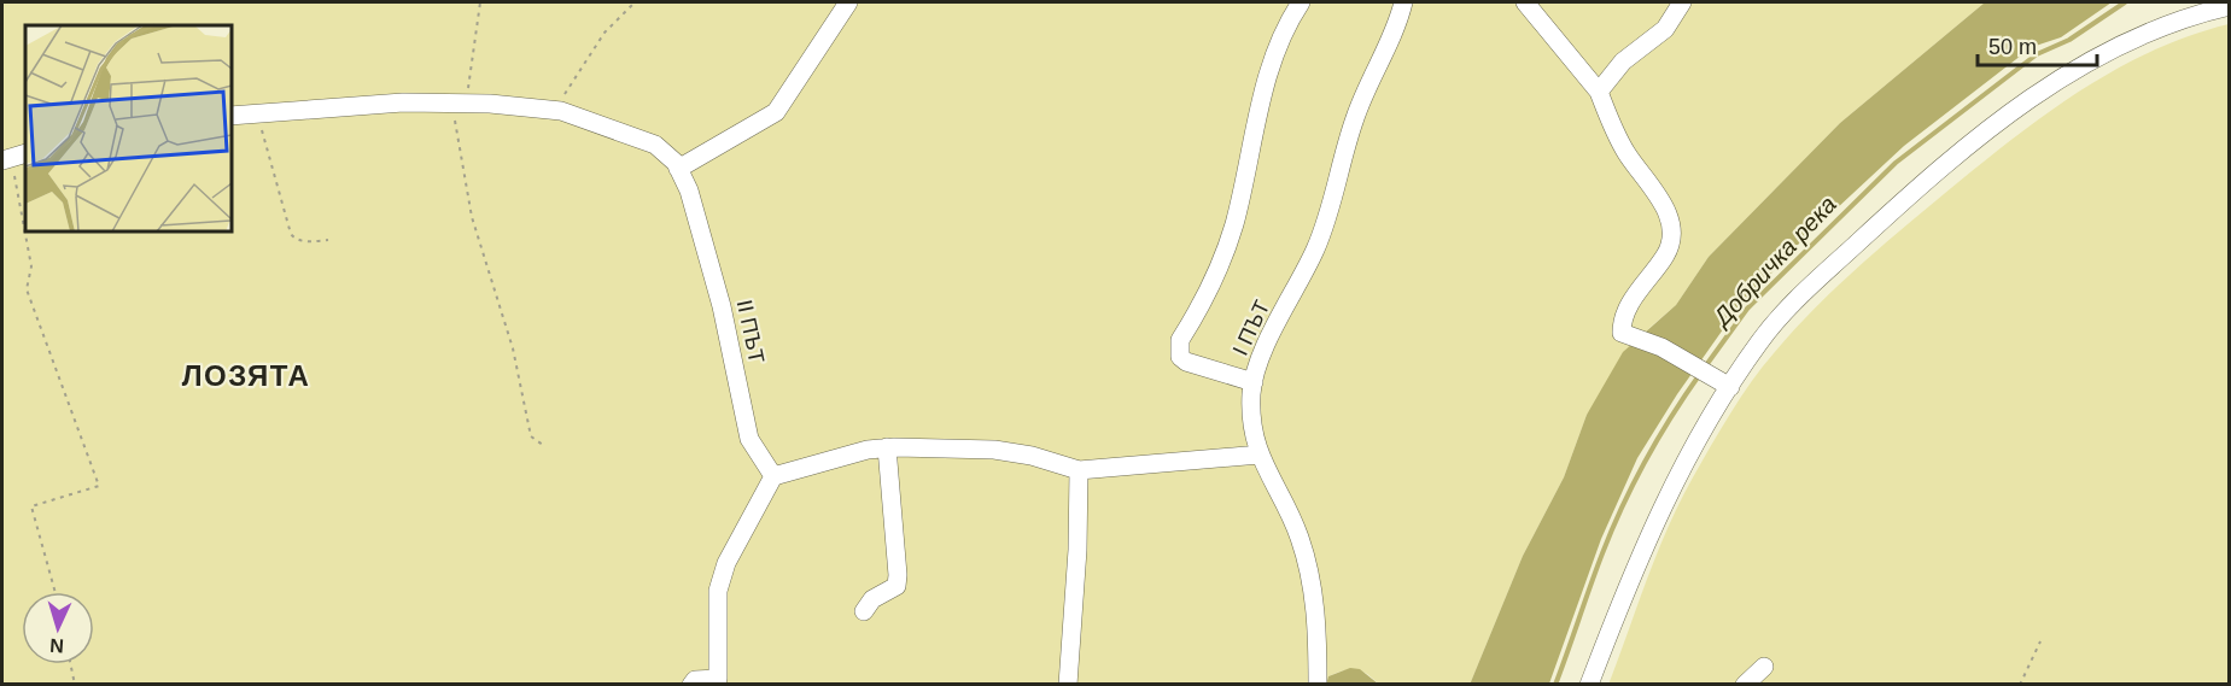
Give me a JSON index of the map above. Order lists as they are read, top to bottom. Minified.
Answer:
{"streets":{"street":["І ПЪТ","ІІ ПЪТ"]},"districts":["ЛОЗЯТА"],"water":["Добричка река"],"scale_bar":"50 m","north":"bottom"}
